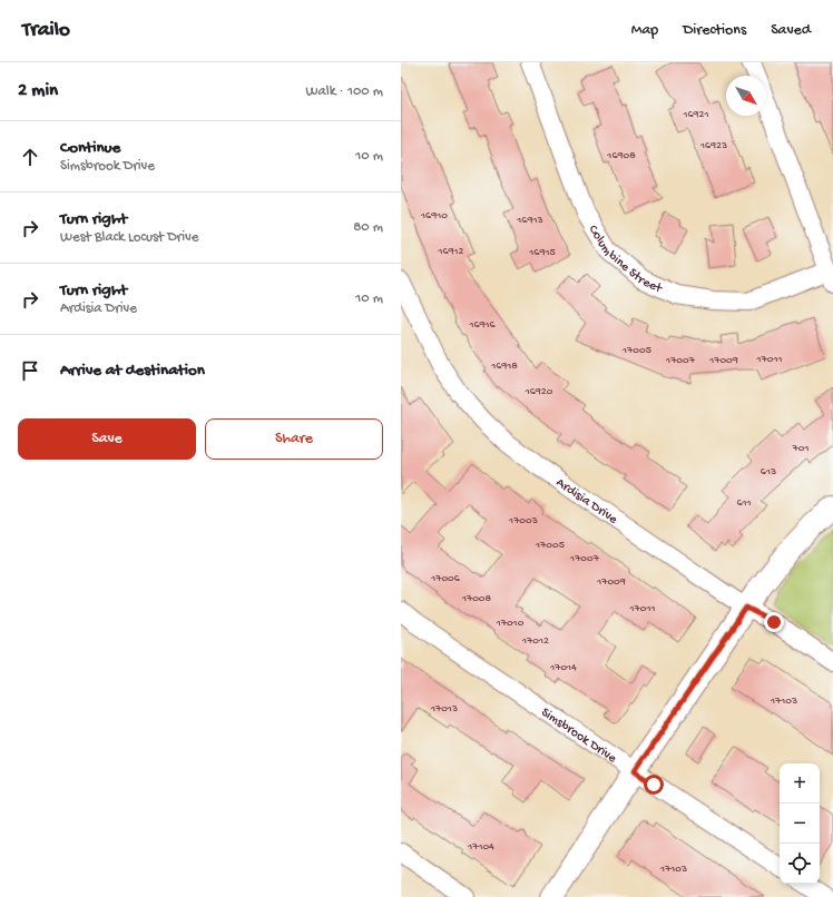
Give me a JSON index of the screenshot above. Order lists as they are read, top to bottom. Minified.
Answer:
{"streets":{"street":["Columbine Street","Ardisia Drive","Simsbrook Drive"]},"house_numbers":["16921","16923","16908","16910","16913","16912","16915","16916","17005","17011","17007","17009","16918","16920","701","613","611","17003","17005","17007","17006","17009","17008","17011","17010","17012","17014","17103","17013","17104","17103"],"north":"bottom right","page":{"header":"Trailo","nav":["Map","Directions","Saved"],"heading":["2 min","Walk · 100 m"],"list":[["Continue","Simsbrook Drive","10 m"],["Turn right","West Black Locust Drive","80 m"],["Turn right","Ardisia Drive","10 m"],"Arrive at destination"],"buttons":["Save","Share"],"map_buttons":["+","−"]}}
